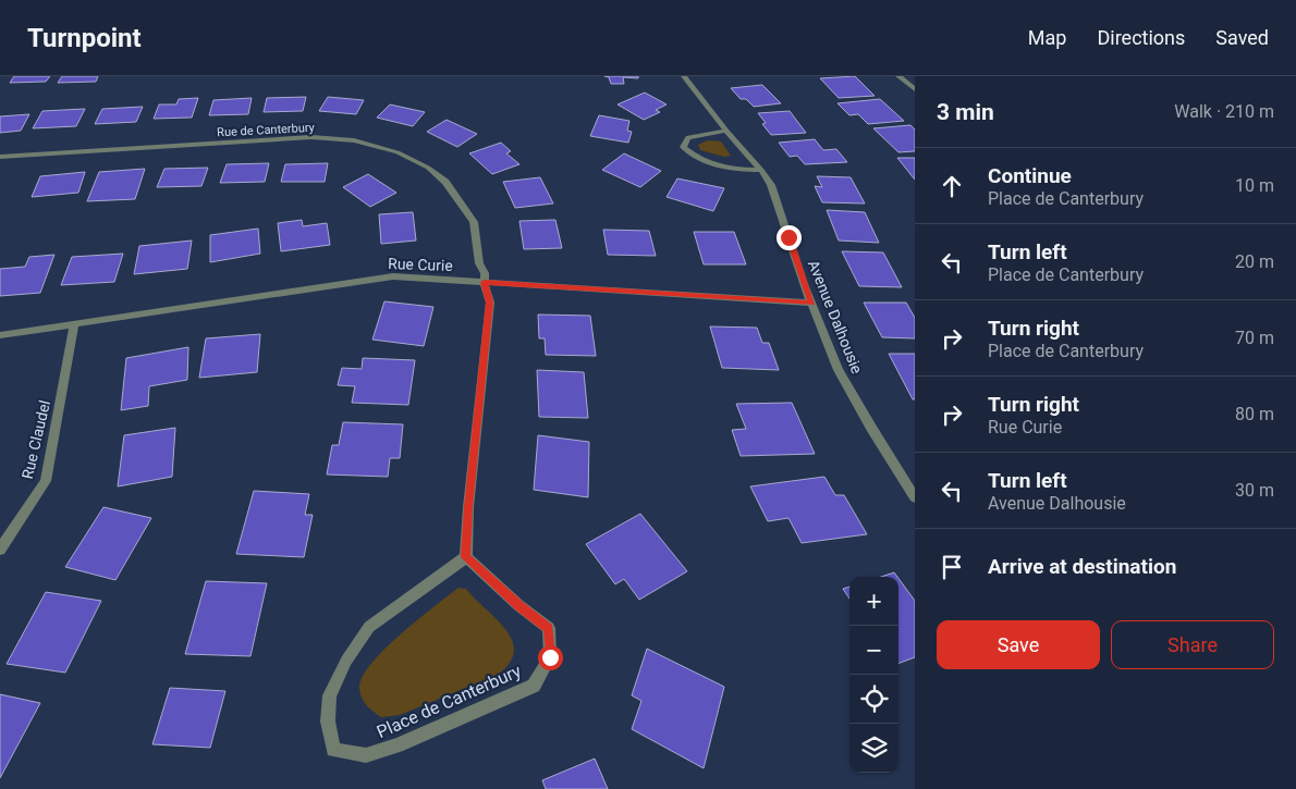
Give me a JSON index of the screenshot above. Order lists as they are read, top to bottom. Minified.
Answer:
{"streets":{"street":["Rue de Canterbury","Rue Curie","Avenue Dalhousie","Rue Claudel","Place de Canterbury"]},"crossings":[["Rue de Canterbury","Rue Curie"],["Rue Curie","Avenue Dalhousie"],["Rue Curie","Rue Claudel"]],"page":{"header":"Turnpoint","nav":["Map","Directions","Saved"],"heading":["3 min","Walk · 210 m"],"list":[["Continue","Place de Canterbury","10 m"],["Turn left","Place de Canterbury","20 m"],["Turn right","Place de Canterbury","70 m"],["Turn right","Rue Curie","80 m"],["Turn left","Avenue Dalhousie","30 m"],"Arrive at destination"],"map_buttons":["+","−"],"buttons":["Save","Share"]}}
